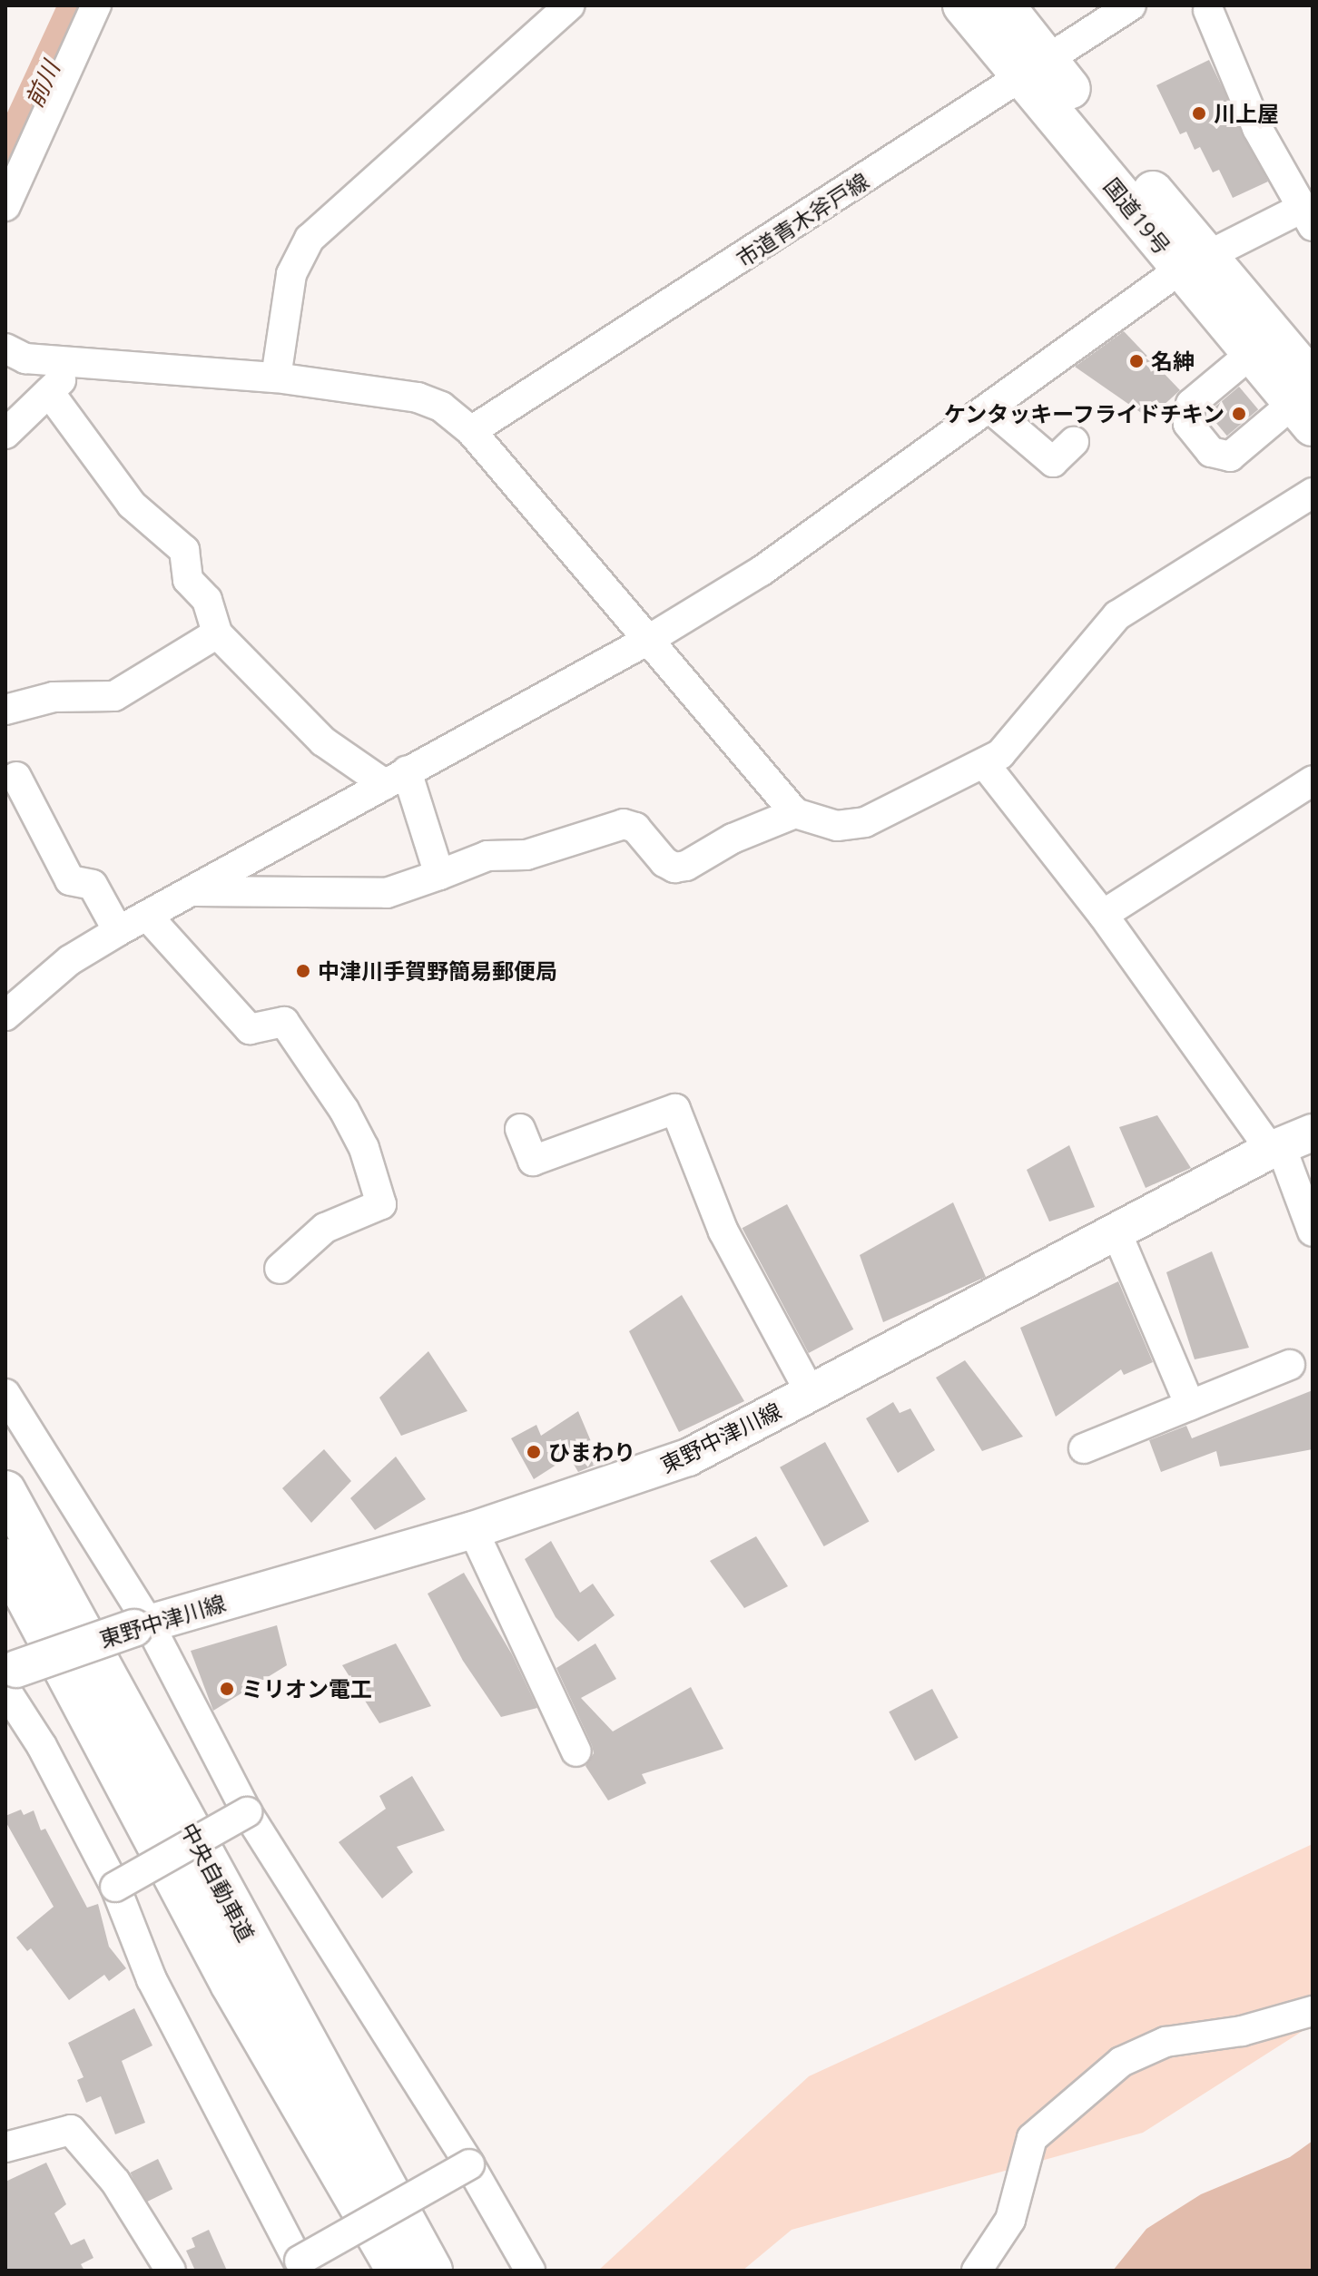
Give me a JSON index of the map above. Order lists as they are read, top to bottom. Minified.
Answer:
{"streets":{"highway":["国道19号","中央自動車道"],"main road":["東野中津川線"],"street":["市道青木斧戸線"]},"crossings":[["国道19号","市道青木斧戸線"]],"water":["前川"],"places":["川上屋","名紳","ケンタッキーフライドチキン","中津川手賀野簡易郵便局","ひまわり","ミリオン電工"]}
